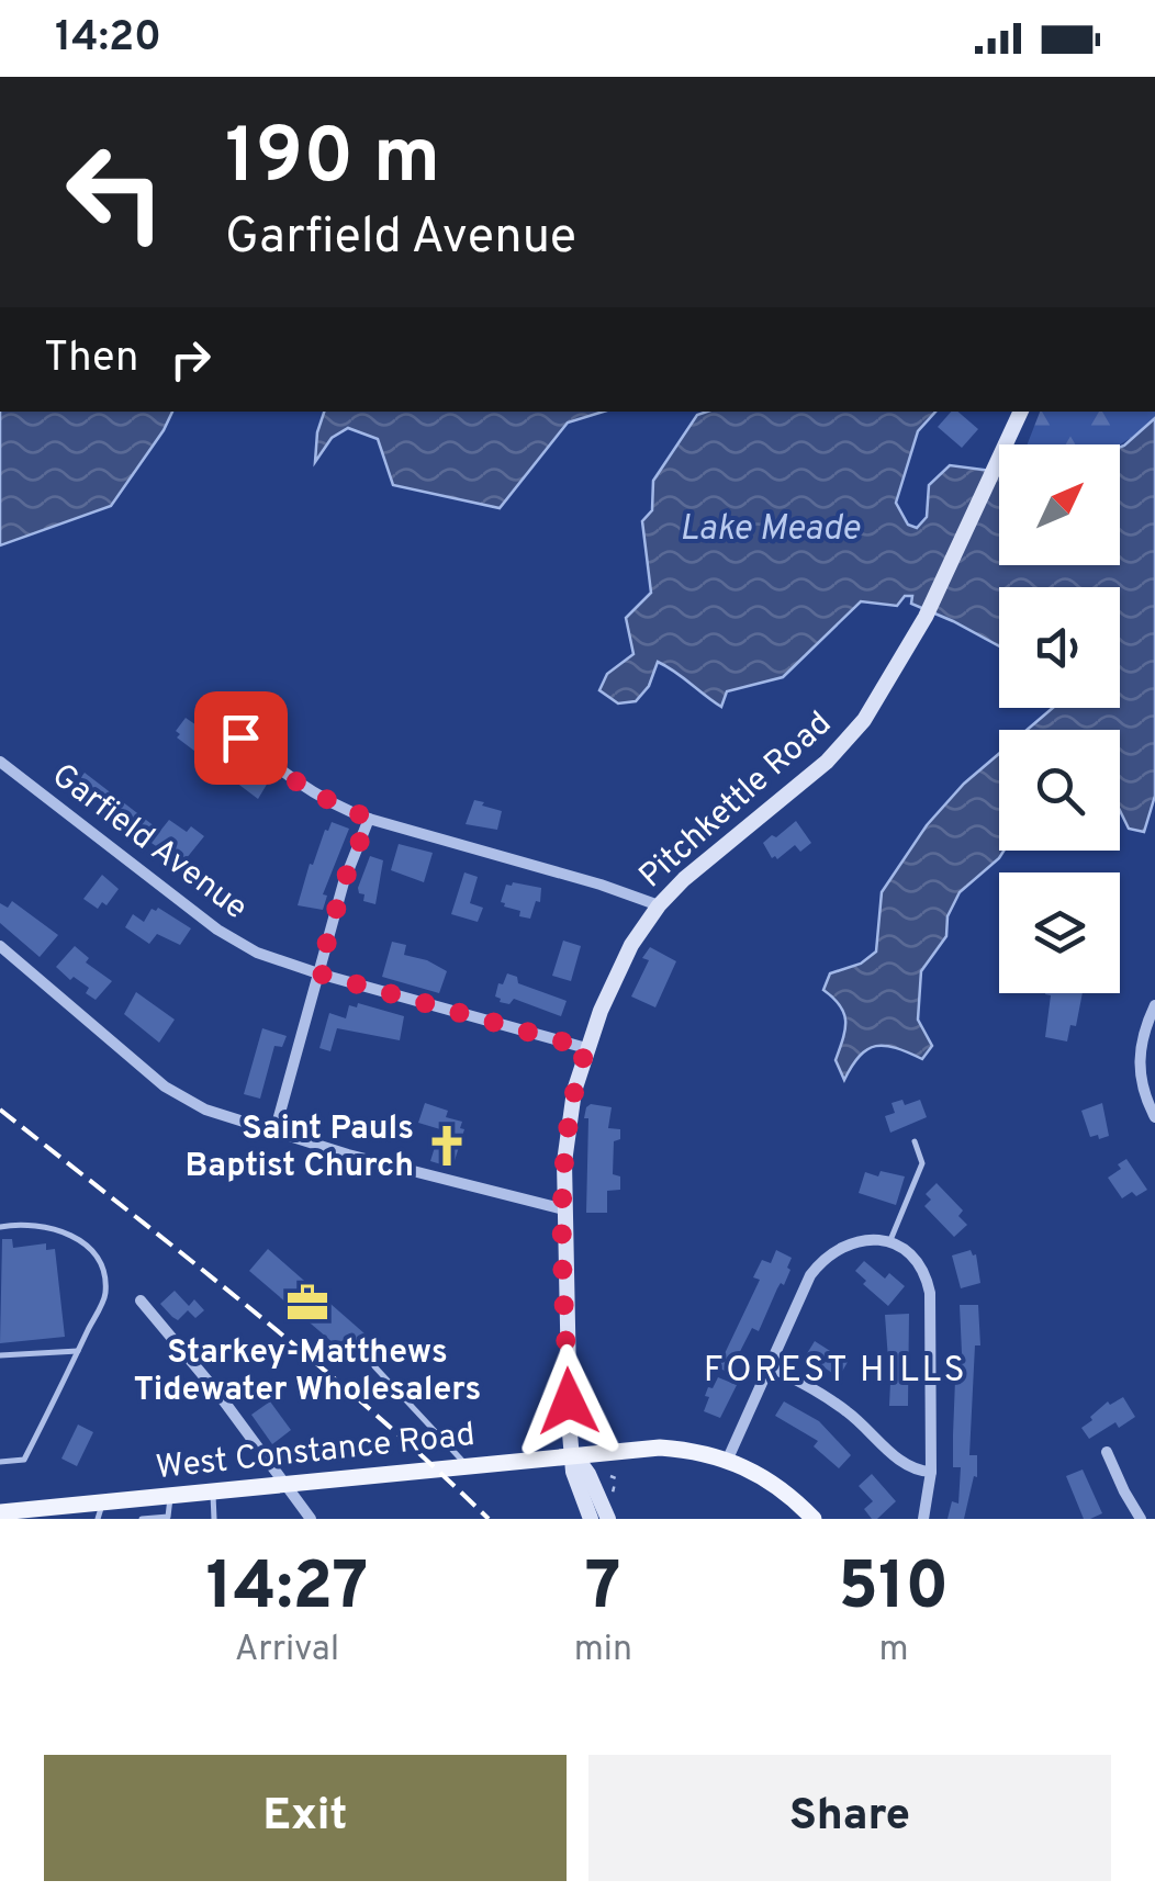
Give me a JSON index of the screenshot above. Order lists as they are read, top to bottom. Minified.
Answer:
{"streets":{"main road":["Pitchkettle Road","West Constance Road"],"street":["Garfield Avenue"]},"crossings":[["Pitchkettle Road","Garfield Avenue"],["Pitchkettle Road","West Constance Road"]],"districts":["FOREST HILLS"],"water":["Lake Meade"],"places":{"church":["Saint Pauls Baptist Church"],"office":["Starkey-Matthews Tidewater Wholesalers"]},"north":"top right","page":{"status":"14:20","turn":["190 m","Garfield Avenue"],"then":"Then","eta":["14:27","Arrival","7","min","510","m"],"buttons":["Exit","Share"]}}
